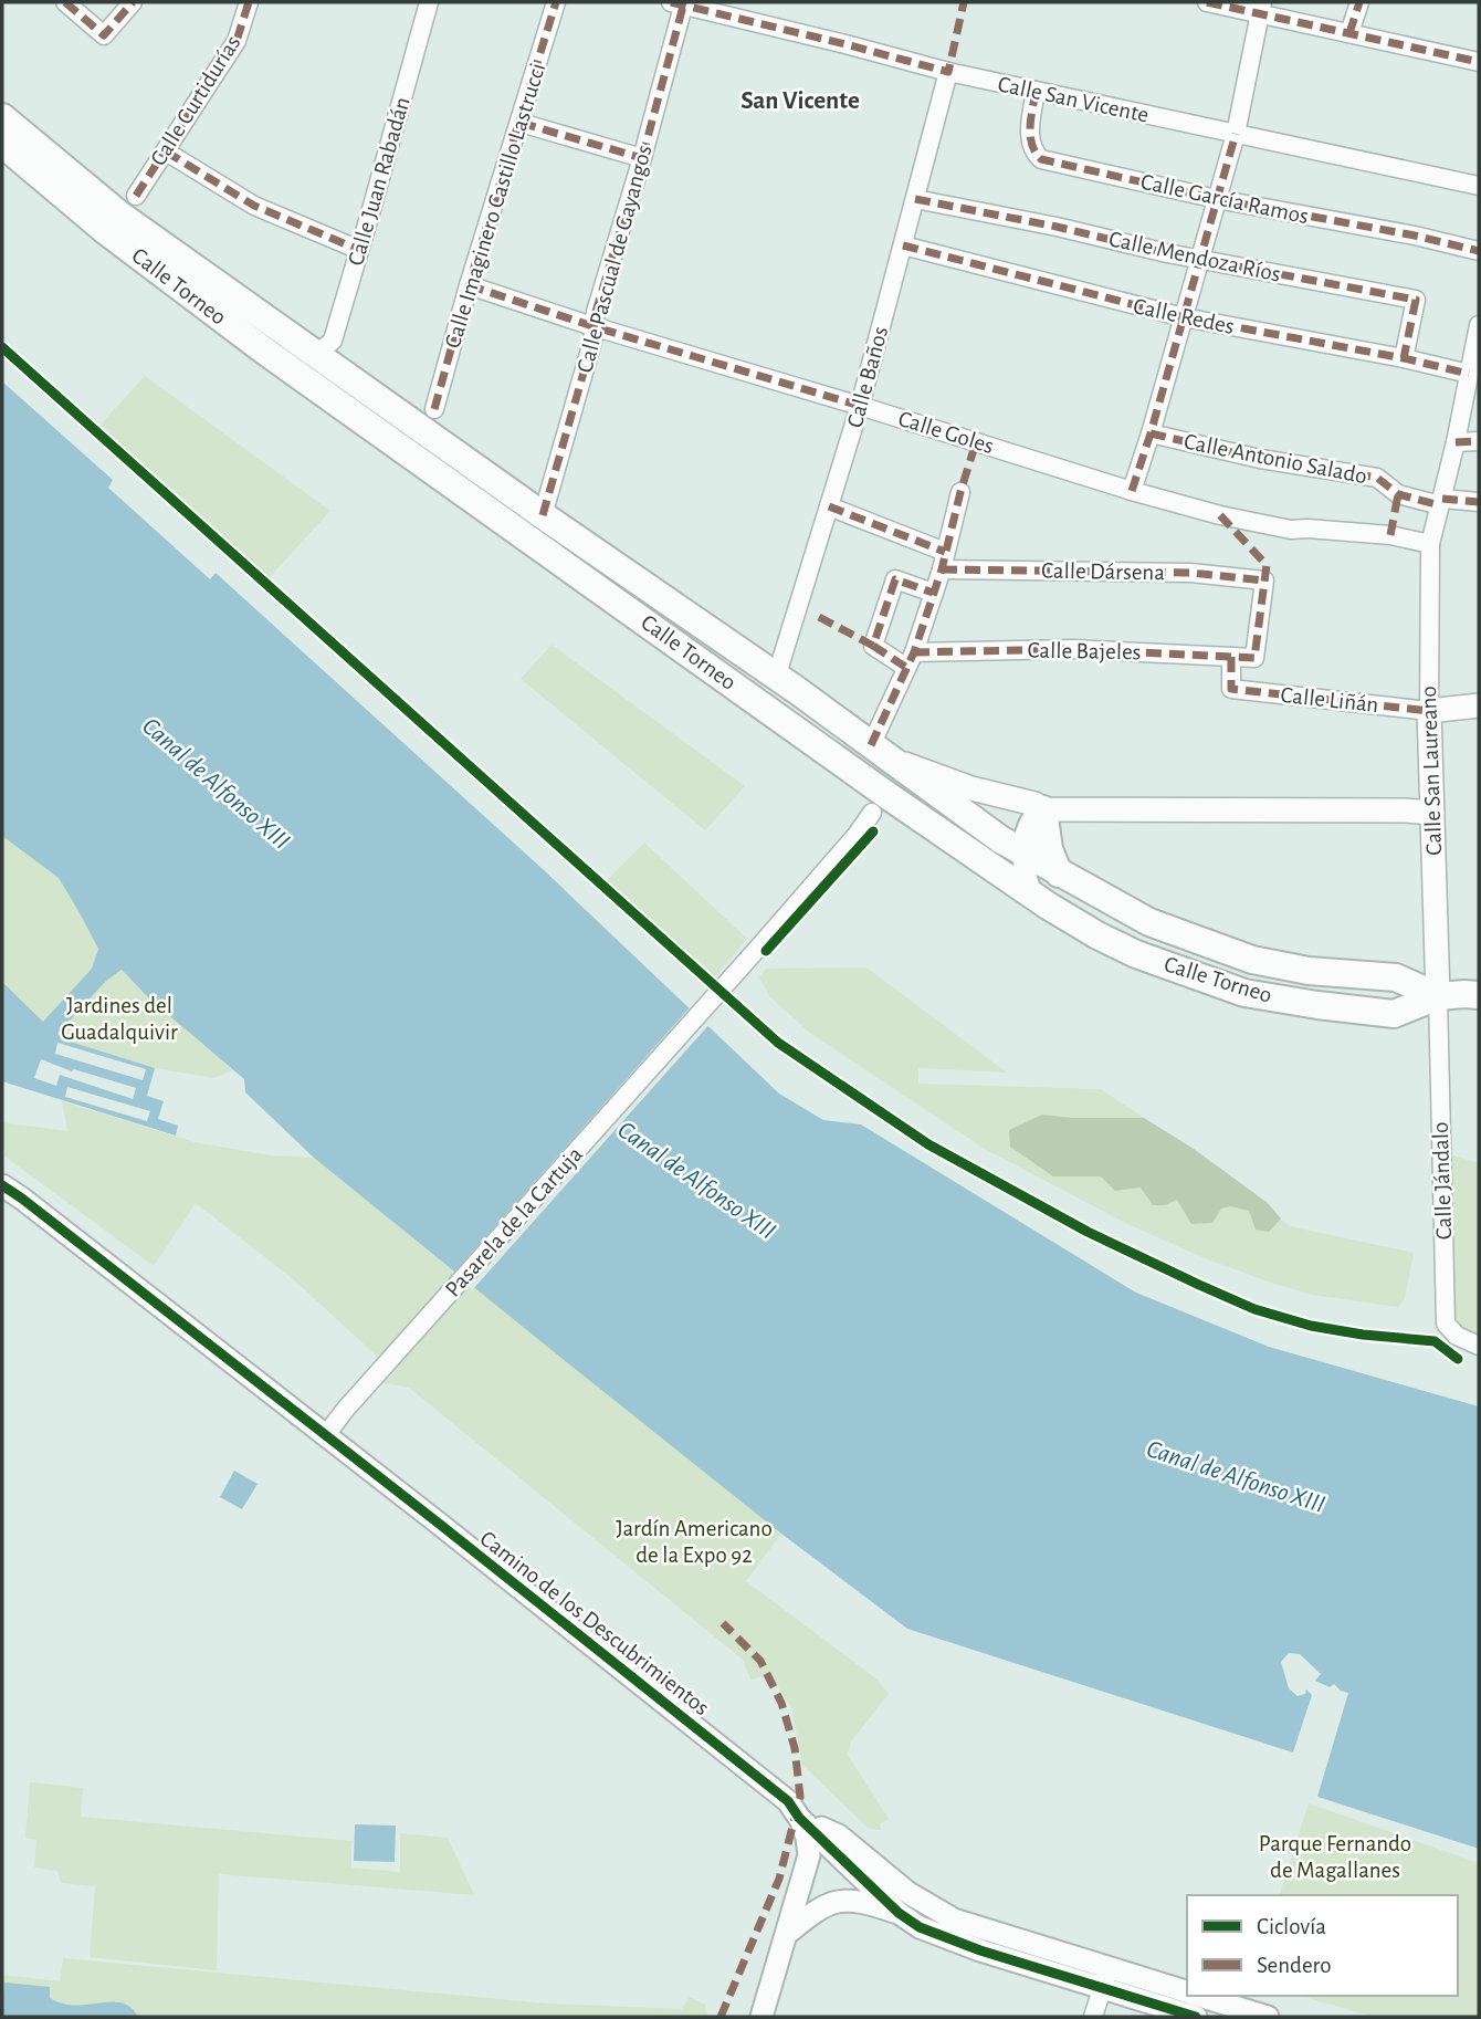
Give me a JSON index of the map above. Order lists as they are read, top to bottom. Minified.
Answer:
{"streets":{"main road":["Calle Torneo","Calle San Laureano"],"street":["Calle San Vicente","Calle Curtidurías","Calle Juan Rabadán","Calle García Ramos","Calle Imaginero Castillo Lastrucci","Calle Mendoza Ríos","Calle Pascual de Gayangos","Calle Redes","Calle Baños","Calle Goles","Calle Antonio Salado","Calle Dársena","Calle Bajeles","Calle Liñán","Calle Jándalo","Pasarela de la Cartuja","Camino de los Descubrimientos"]},"crossings":[["Calle San Vicente","Calle García Ramos"],["Calle San Vicente","Calle Pascual de Gayangos"],["Calle San Vicente","Calle Baños"],["Calle Juan Rabadán","Calle Torneo"],["Calle Imaginero Castillo Lastrucci","Calle Goles"],["Calle Mendoza Ríos","Calle Redes"],["Calle Mendoza Ríos","Calle Baños"],["Calle Pascual de Gayangos","Calle Torneo"],["Calle Pascual de Gayangos","Calle Goles"],["Calle Torneo","Calle Baños"],["Calle Torneo","Calle San Laureano"],["Calle Torneo","Calle Jándalo"],["Calle Torneo","Pasarela de la Cartuja"],["Calle Redes","Calle Baños"],["Calle Redes","Calle San Laureano"],["Calle Baños","Calle Goles"],["Calle Goles","Calle San Laureano"],["Calle Antonio Salado","Calle San Laureano"],["Calle Dársena","Calle Bajeles"],["Calle Bajeles","Calle Liñán"],["Calle Liñán","Calle San Laureano"],["Calle San Laureano","Calle Jándalo"],["Pasarela de la Cartuja","Camino de los Descubrimientos"]],"districts":["San Vicente"],"water":["Canal de Alfonso XIII"],"parks":["Jardines del Guadalquivir","Jardín Americano de la Expo 92","Parque Fernando de Magallanes"],"legend":["Ciclovía","Sendero"]}
